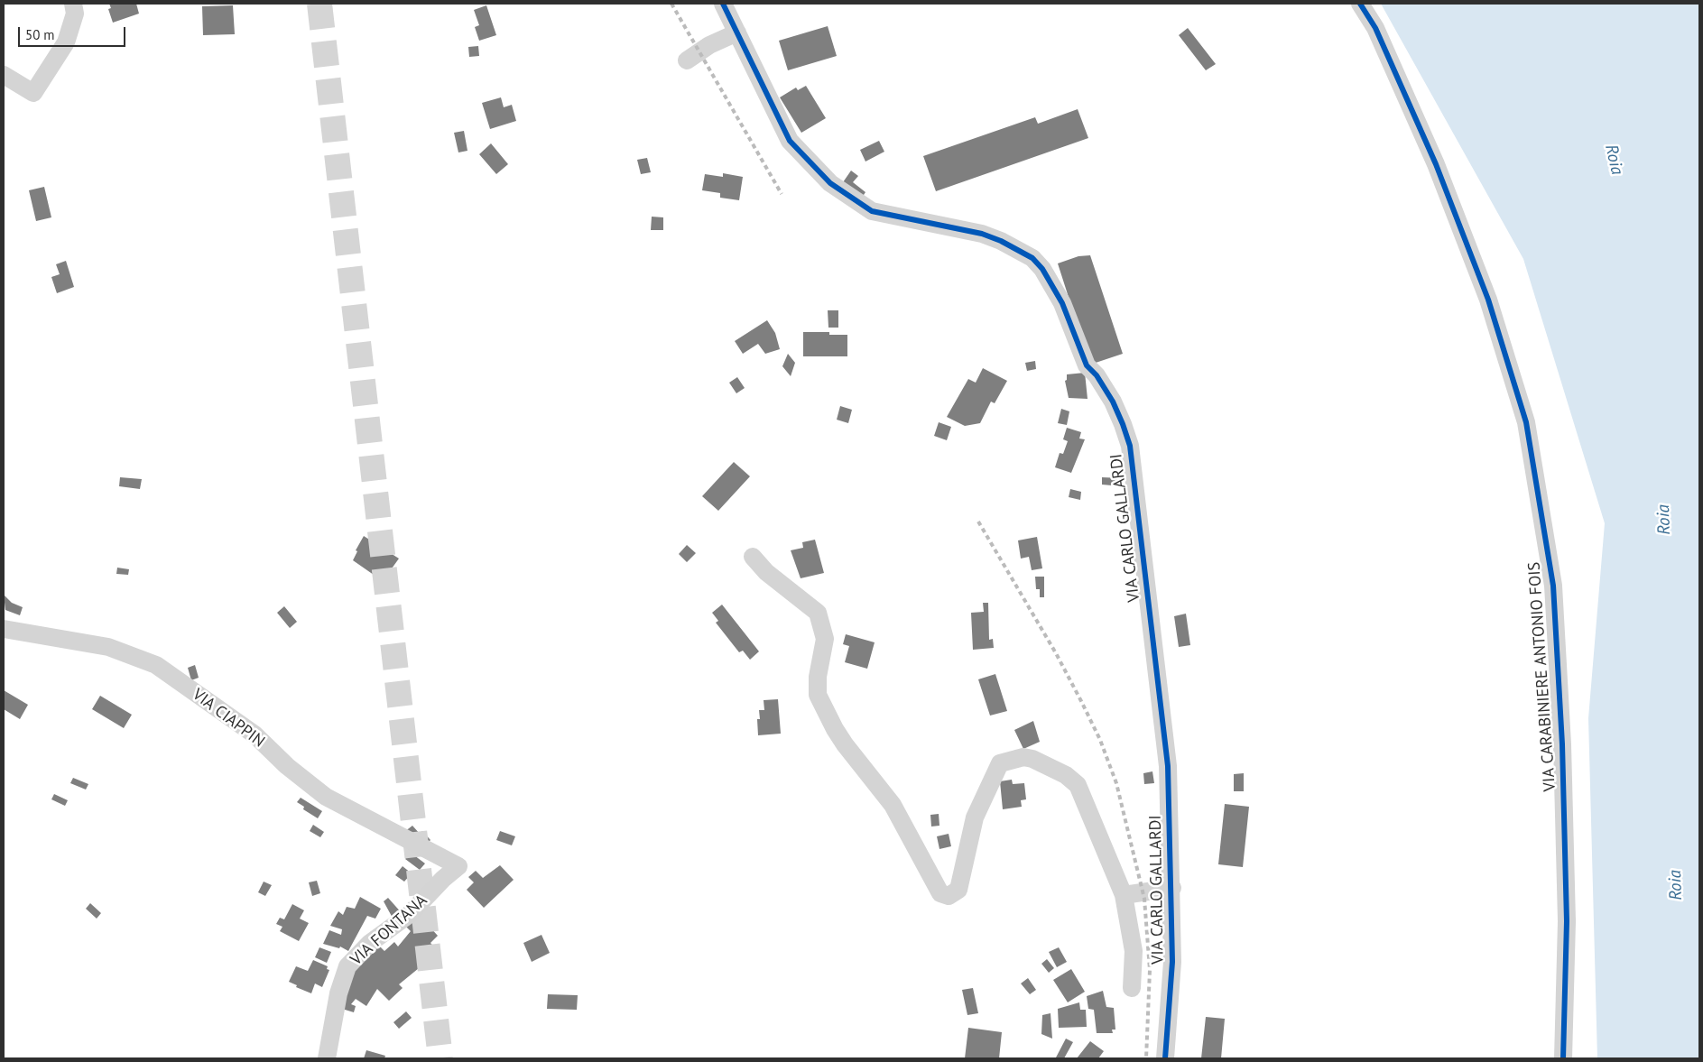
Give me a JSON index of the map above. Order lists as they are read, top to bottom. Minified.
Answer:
{"streets":{"street":["VIA CARLO GALLARDI","VIA CARABINIERE ANTONIO FOIS","VIA CIAPPIN","VIA FONTANA"]},"crossings":[["VIA CIAPPIN","VIA FONTANA"]],"water":["Roia"],"scale_bar":"50 m"}
